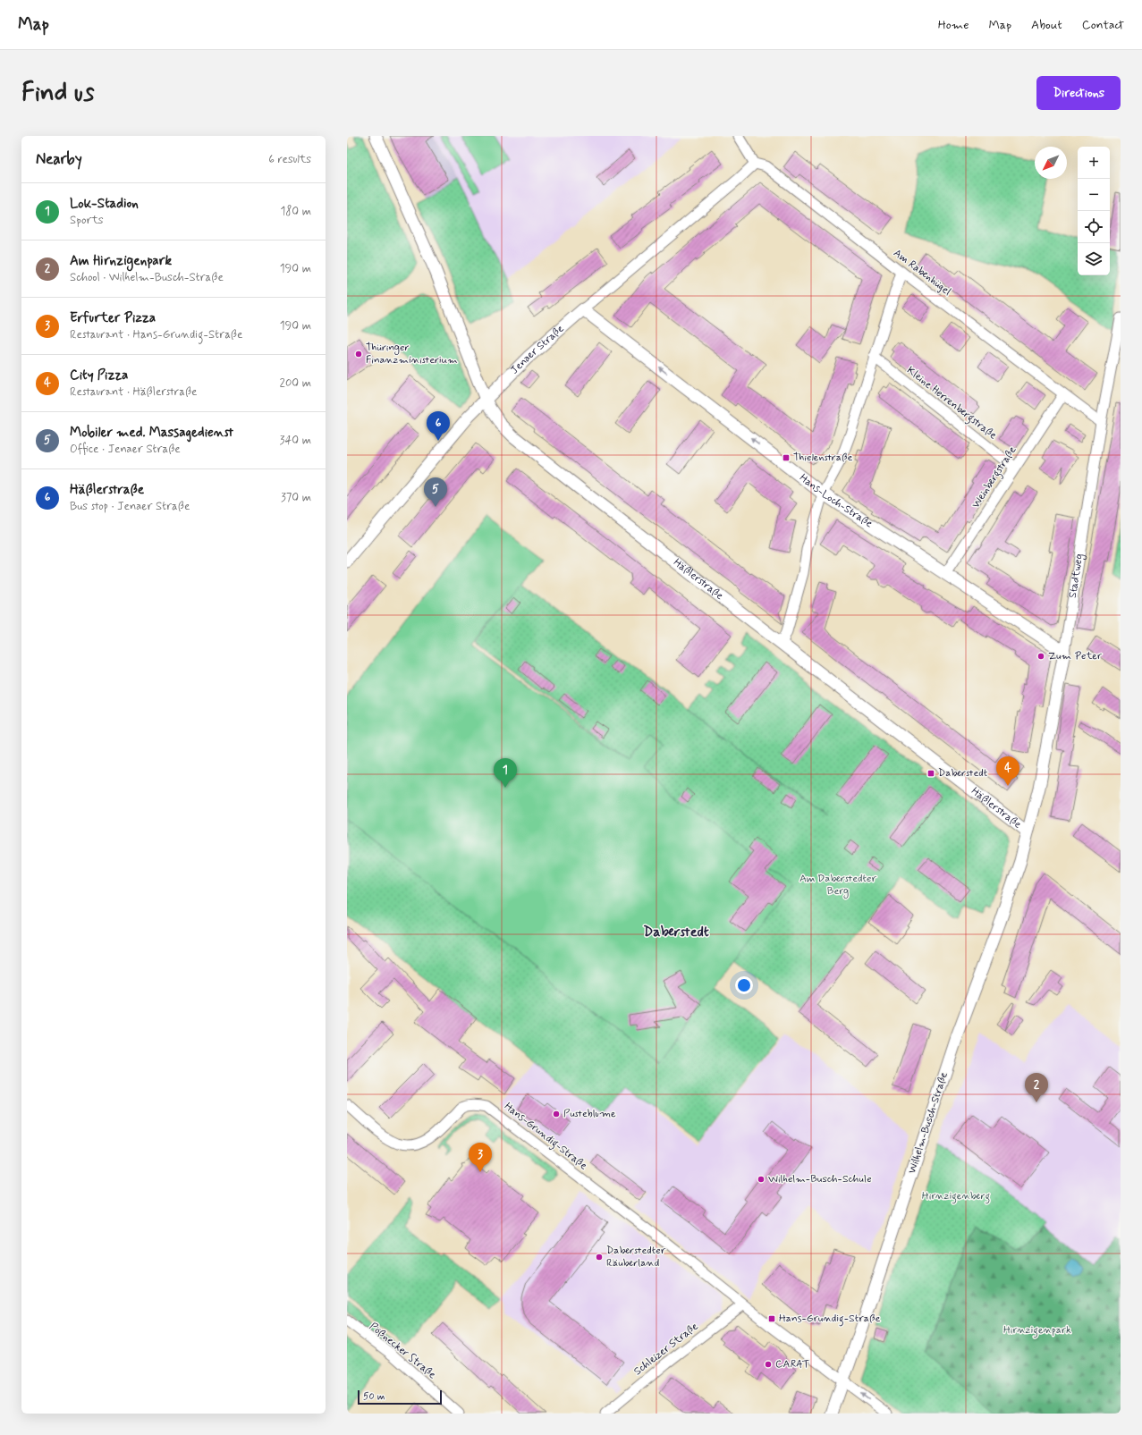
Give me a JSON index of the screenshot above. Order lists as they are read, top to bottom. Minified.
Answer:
{"streets":{"street":["Am Rabenhügel","Jenaer Straße","Kleine Herrenbergstraße","Weinbergstraße","Hans-Loch-Straße","Stadtweg","Häßlerstraße","Wilhelm-Busch-Straße","Hans-Grundig-Straße","Schleizer Straße","Pößnecker Straße"]},"crossings":[["Am Rabenhügel","Jenaer Straße"],["Am Rabenhügel","Weinbergstraße"],["Am Rabenhügel","Stadtweg"],["Jenaer Straße","Hans-Loch-Straße"],["Jenaer Straße","Häßlerstraße"],["Kleine Herrenbergstraße","Weinbergstraße"],["Weinbergstraße","Hans-Loch-Straße"],["Hans-Loch-Straße","Stadtweg"],["Stadtweg","Häßlerstraße"],["Stadtweg","Wilhelm-Busch-Straße"],["Häßlerstraße","Wilhelm-Busch-Straße"],["Wilhelm-Busch-Straße","Hans-Grundig-Straße"],["Hans-Grundig-Straße","Schleizer Straße"]],"one_way":["Hans-Loch-Straße"],"districts":["Daberstedt"],"parks":["Am Daberstedter Berg","Hirnzigenberg","Hirnzigenpark"],"places":{"other":["Thüringer Finanzministerium","Zum Peter","Pusteblume","Wilhelm-Busch-Schule","Daberstedter Räuberland","CARAT"],"transit":["Thielenstraße","Daberstedt","Hans-Grundig-Straße"]},"scale_bar":"50 m","north":"bottom left","page":{"header":"Map","nav":["Home","Map","About","Contact"],"buttons":"Directions","title":"Find us","heading":["Nearby","6 results"],"map_buttons":["+","−"],"list":[{"mark":"1","name":"Lok-Stadion","note":"Sports","value":"180 m"},{"mark":"2","name":"Am Hirnzigenpark","note":"School · Wilhelm-Busch-Straße","value":"190 m"},{"mark":"3","name":"Erfurter Pizza","note":"Restaurant · Hans-Grundig-Straße","value":"190 m"},{"mark":"4","name":"City Pizza","note":"Restaurant · Häßlerstraße","value":"200 m"},{"mark":"5","name":"Mobiler med. Massagedienst","note":"Office · Jenaer Straße","value":"340 m"},{"mark":"6","name":"Häßlerstraße","note":"Bus stop · Jenaer Straße","value":"370 m"}],"pins":["6","5","4","1","2","3"],"scale":"50 m"}}
